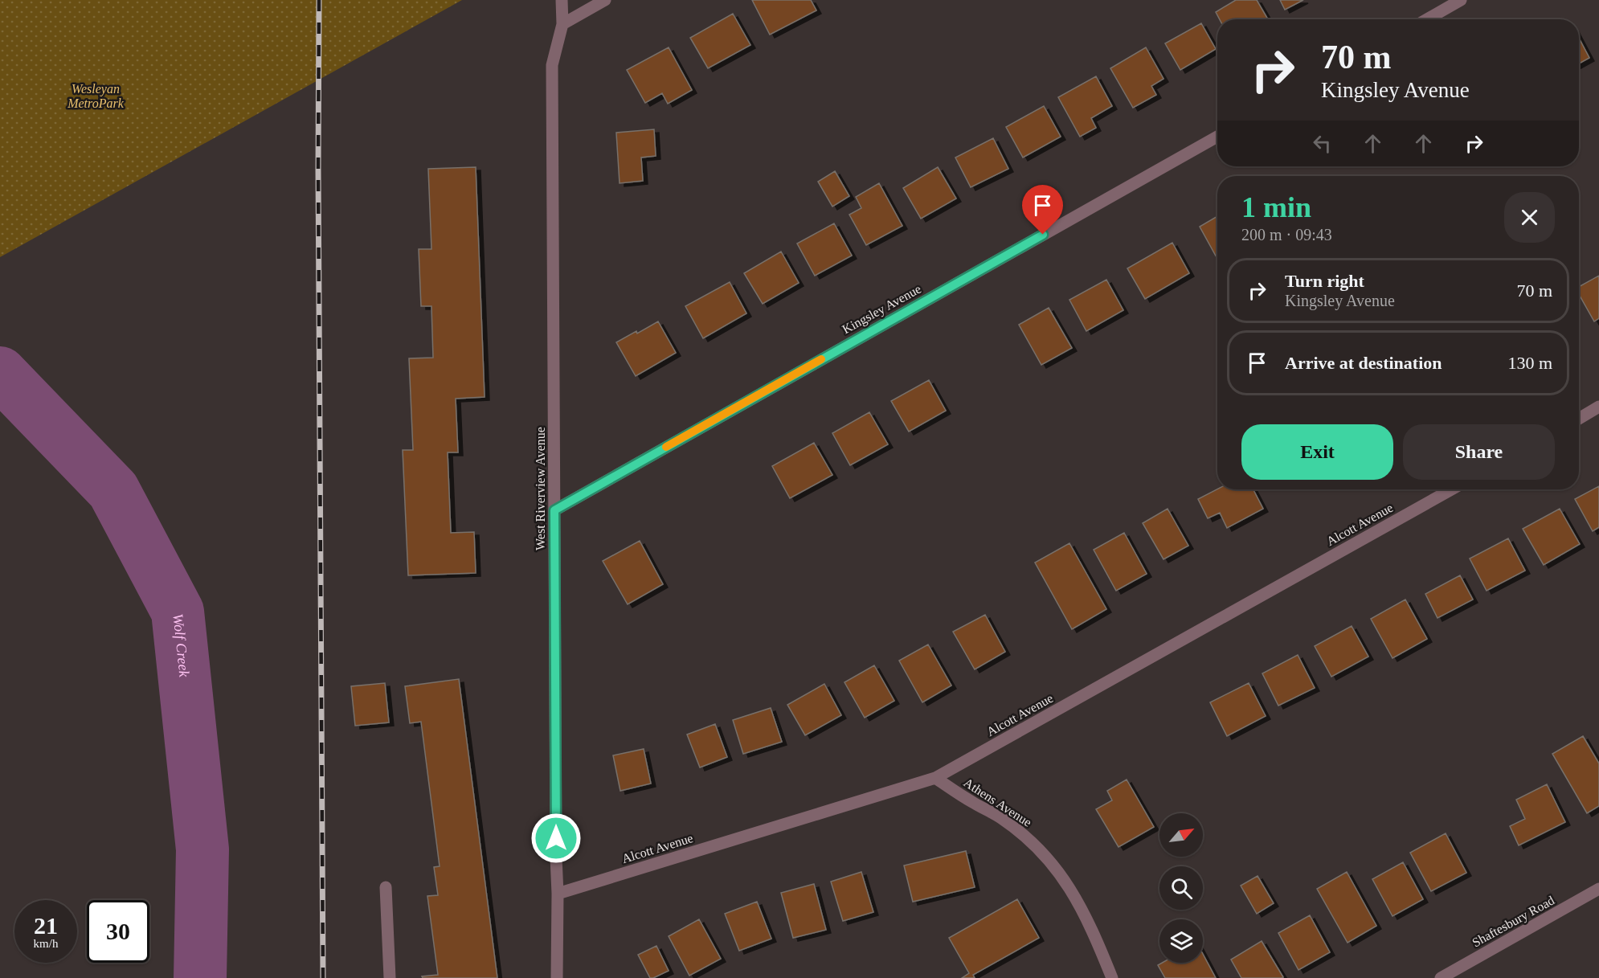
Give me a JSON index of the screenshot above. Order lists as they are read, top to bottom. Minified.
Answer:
{"streets":{"street":["Kingsley Avenue","West Riverview Avenue","Alcott Avenue","Athens Avenue","Shaftesbury Road"]},"crossings":[["Kingsley Avenue","West Riverview Avenue"],["West Riverview Avenue","Alcott Avenue"],["Alcott Avenue","Athens Avenue"]],"water":["Wolf Creek"],"parks":["Wesleyan MetroPark"],"north":"top right","page":{"turn":["70 m","Kingsley Avenue"],"heading":["1 min","200 m · 09:43"],"list":[{"name":"Turn right","note":"Kingsley Avenue","value":"70 m"},{"name":"Arrive at destination","value":"130 m"}],"buttons":["Exit","Share"],"speed":"21 km/h","limit":"30"}}
